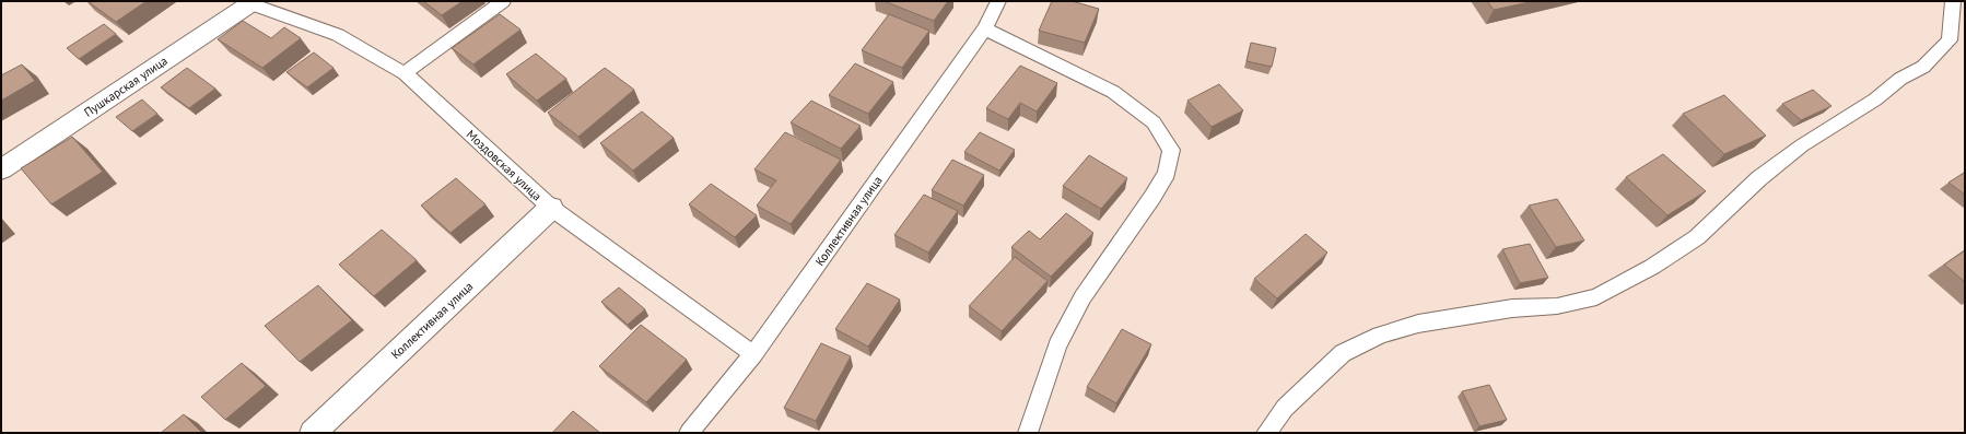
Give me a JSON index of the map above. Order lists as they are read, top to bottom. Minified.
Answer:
{"streets":{"street":["Пушкарская улица","Коллективная улица"],"lane":["Моздовская улица"]},"crossings":[["Пушкарская улица","Моздовская улица"],["Моздовская улица","Коллективная улица"]]}
